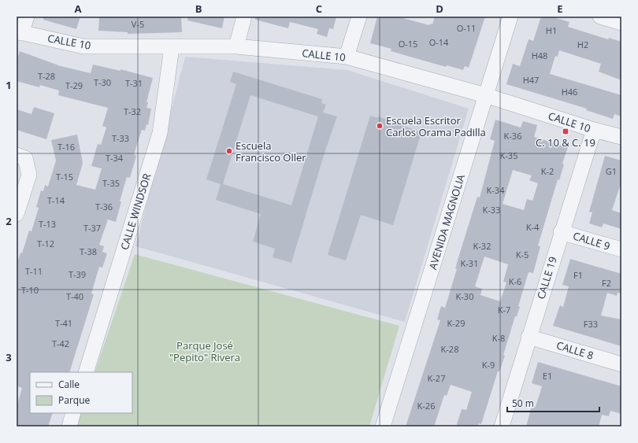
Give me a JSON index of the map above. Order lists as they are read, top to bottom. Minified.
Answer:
{"streets":{"street":["CALLE 10","CALLE WINDSOR","AVENIDA MAGNOLIA","CALLE 9","CALLE 19","CALLE 8"]},"crossings":[["CALLE 10","CALLE WINDSOR"],["CALLE 10","AVENIDA MAGNOLIA"],["CALLE 10","CALLE 19"],["CALLE 9","CALLE 19"],["CALLE 19","CALLE 8"]],"parks":["Parque José \"Pepito\" Rivera"],"places":{"other":["Escuela Escritor Carlos Orama Padilla","Escuela Francisco Oller"],"transit":["C. 10 & C. 19"]},"house_numbers":["V-5","O-11","H1","O-14","O-15","H2","H48","T-28","H47","T-30","T-31","T-29","H46","T-32","K-36","T-33","T-16","K-35","T-34","K-2","G1","T-15","T-35","K-34","T-14","T-36","K-33","T-13","K-4","T-37","T-12","K-32","T-38","K-5","K-31","T-11","T-39","F1","K-6","F2","T-10","T-40","K-30","K-7","T-41","K-29","F33","K-8","T-42","K-28","K-9","E1","K-27","K-26"],"legend":["Calle","Parque"],"scale_bar":"50 m","grid":{"columns":["A","B","C","D","E"],"rows":["1","2","3"]}}
